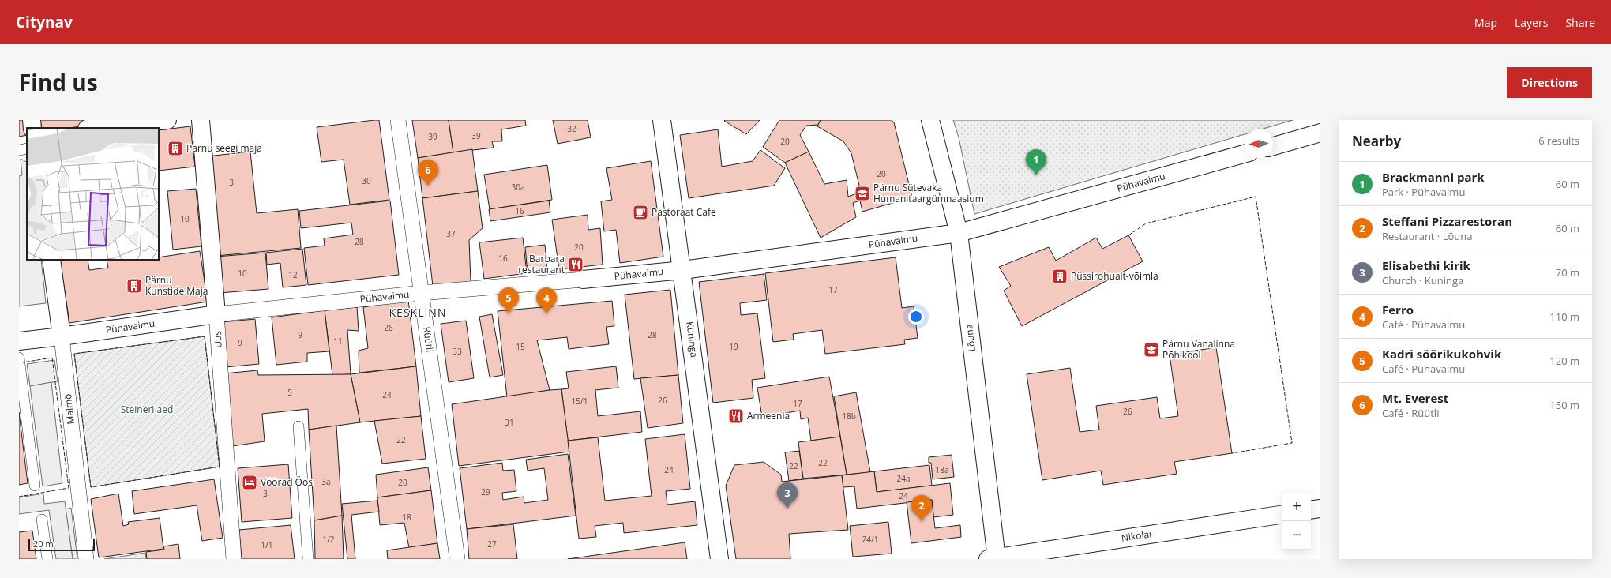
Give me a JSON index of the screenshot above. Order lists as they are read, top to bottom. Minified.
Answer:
{"streets":{"street":["Pühavaimu","Lõuna","Uus","Rüütli","Kuninga","Malmö","Nikolai"]},"crossings":[["Pühavaimu","Lõuna"],["Pühavaimu","Uus"],["Pühavaimu","Rüütli"],["Pühavaimu","Kuninga"],["Pühavaimu","Malmö"],["Lõuna","Nikolai"]],"districts":["KESKLINN"],"parks":["Steineri aed"],"places":{"building":["Pärnu seegi maja","Püssirohuait-võimla","Pärnu Kunstide Maja"],"school or university":["Pärnu Sütevaka Humanitaargümnaasium","Pärnu Vanalinna Põhikool"],"cafe":["Pastoraat Cafe"],"restaurant":["Barbara restaurant","Armeenia"],"hotel":["Võõrad Öös"]},"house_numbers":["32","39","39","20","20","30","3","30a","16","10","37","28","20","16","10","12","17","26","9","28","11","9","15","19","33","5","24","26","15/1","17","26","18b","31","22","22","22","24","18a","24a","3a","20","29","3","24","18","1/2","24/1","27","1/1"],"scale_bar":"20 m","north":"left","page":{"header":"Citynav","nav":["Map","Layers","Share"],"title":"Find us","buttons":"Directions","heading":["Nearby","6 results"],"pins":["1","6","4","5","3","2"],"list":[{"mark":"1","name":"Brackmanni park","note":"Park · Pühavaimu","value":"60 m"},{"mark":"2","name":"Steffani Pizzarestoran","note":"Restaurant · Lõuna","value":"60 m"},{"mark":"3","name":"Elisabethi kirik","note":"Church · Kuninga","value":"70 m"},{"mark":"4","name":"Ferro","note":"Café · Pühavaimu","value":"110 m"},{"mark":"5","name":"Kadri söörikukohvik","note":"Café · Pühavaimu","value":"120 m"},{"mark":"6","name":"Mt. Everest","note":"Café · Rüütli","value":"150 m"}],"map_buttons":["+","−"],"scale":"20 m"}}
